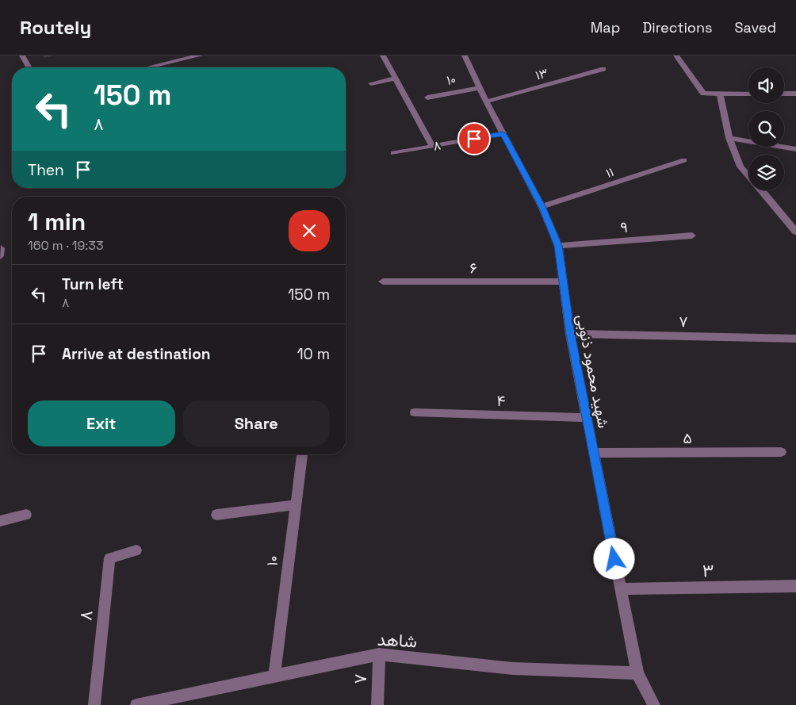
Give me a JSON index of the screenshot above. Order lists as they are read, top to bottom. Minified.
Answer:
{"streets":{"street":["۱۳","۱۰","۸","۱۱","۹","۶","۷","شهید محمود ذنوبی","۴","۵","۳","شاهد"]},"crossings":[["۱۳","شهید محمود ذنوبی"],["۱۰","شهید محمود ذنوبی"],["۱۰","شاهد"],["۸","شهید محمود ذنوبی"],["۱۱","شهید محمود ذنوبی"],["۹","شهید محمود ذنوبی"],["۶","شهید محمود ذنوبی"],["۷","شهید محمود ذنوبی"],["۷","شاهد"],["شهید محمود ذنوبی","۴"],["شهید محمود ذنوبی","۵"],["شهید محمود ذنوبی","۳"],["شهید محمود ذنوبی","شاهد"]],"page":{"header":"Routely","nav":["Map","Directions","Saved"],"turn":["150 m","۸"],"then":"Then","heading":["1 min","160 m · 19:33"],"list":[{"name":"Turn left","note":"۸","value":"150 m"},{"name":"Arrive at destination","value":"10 m"}],"buttons":["Exit","Share"]}}
